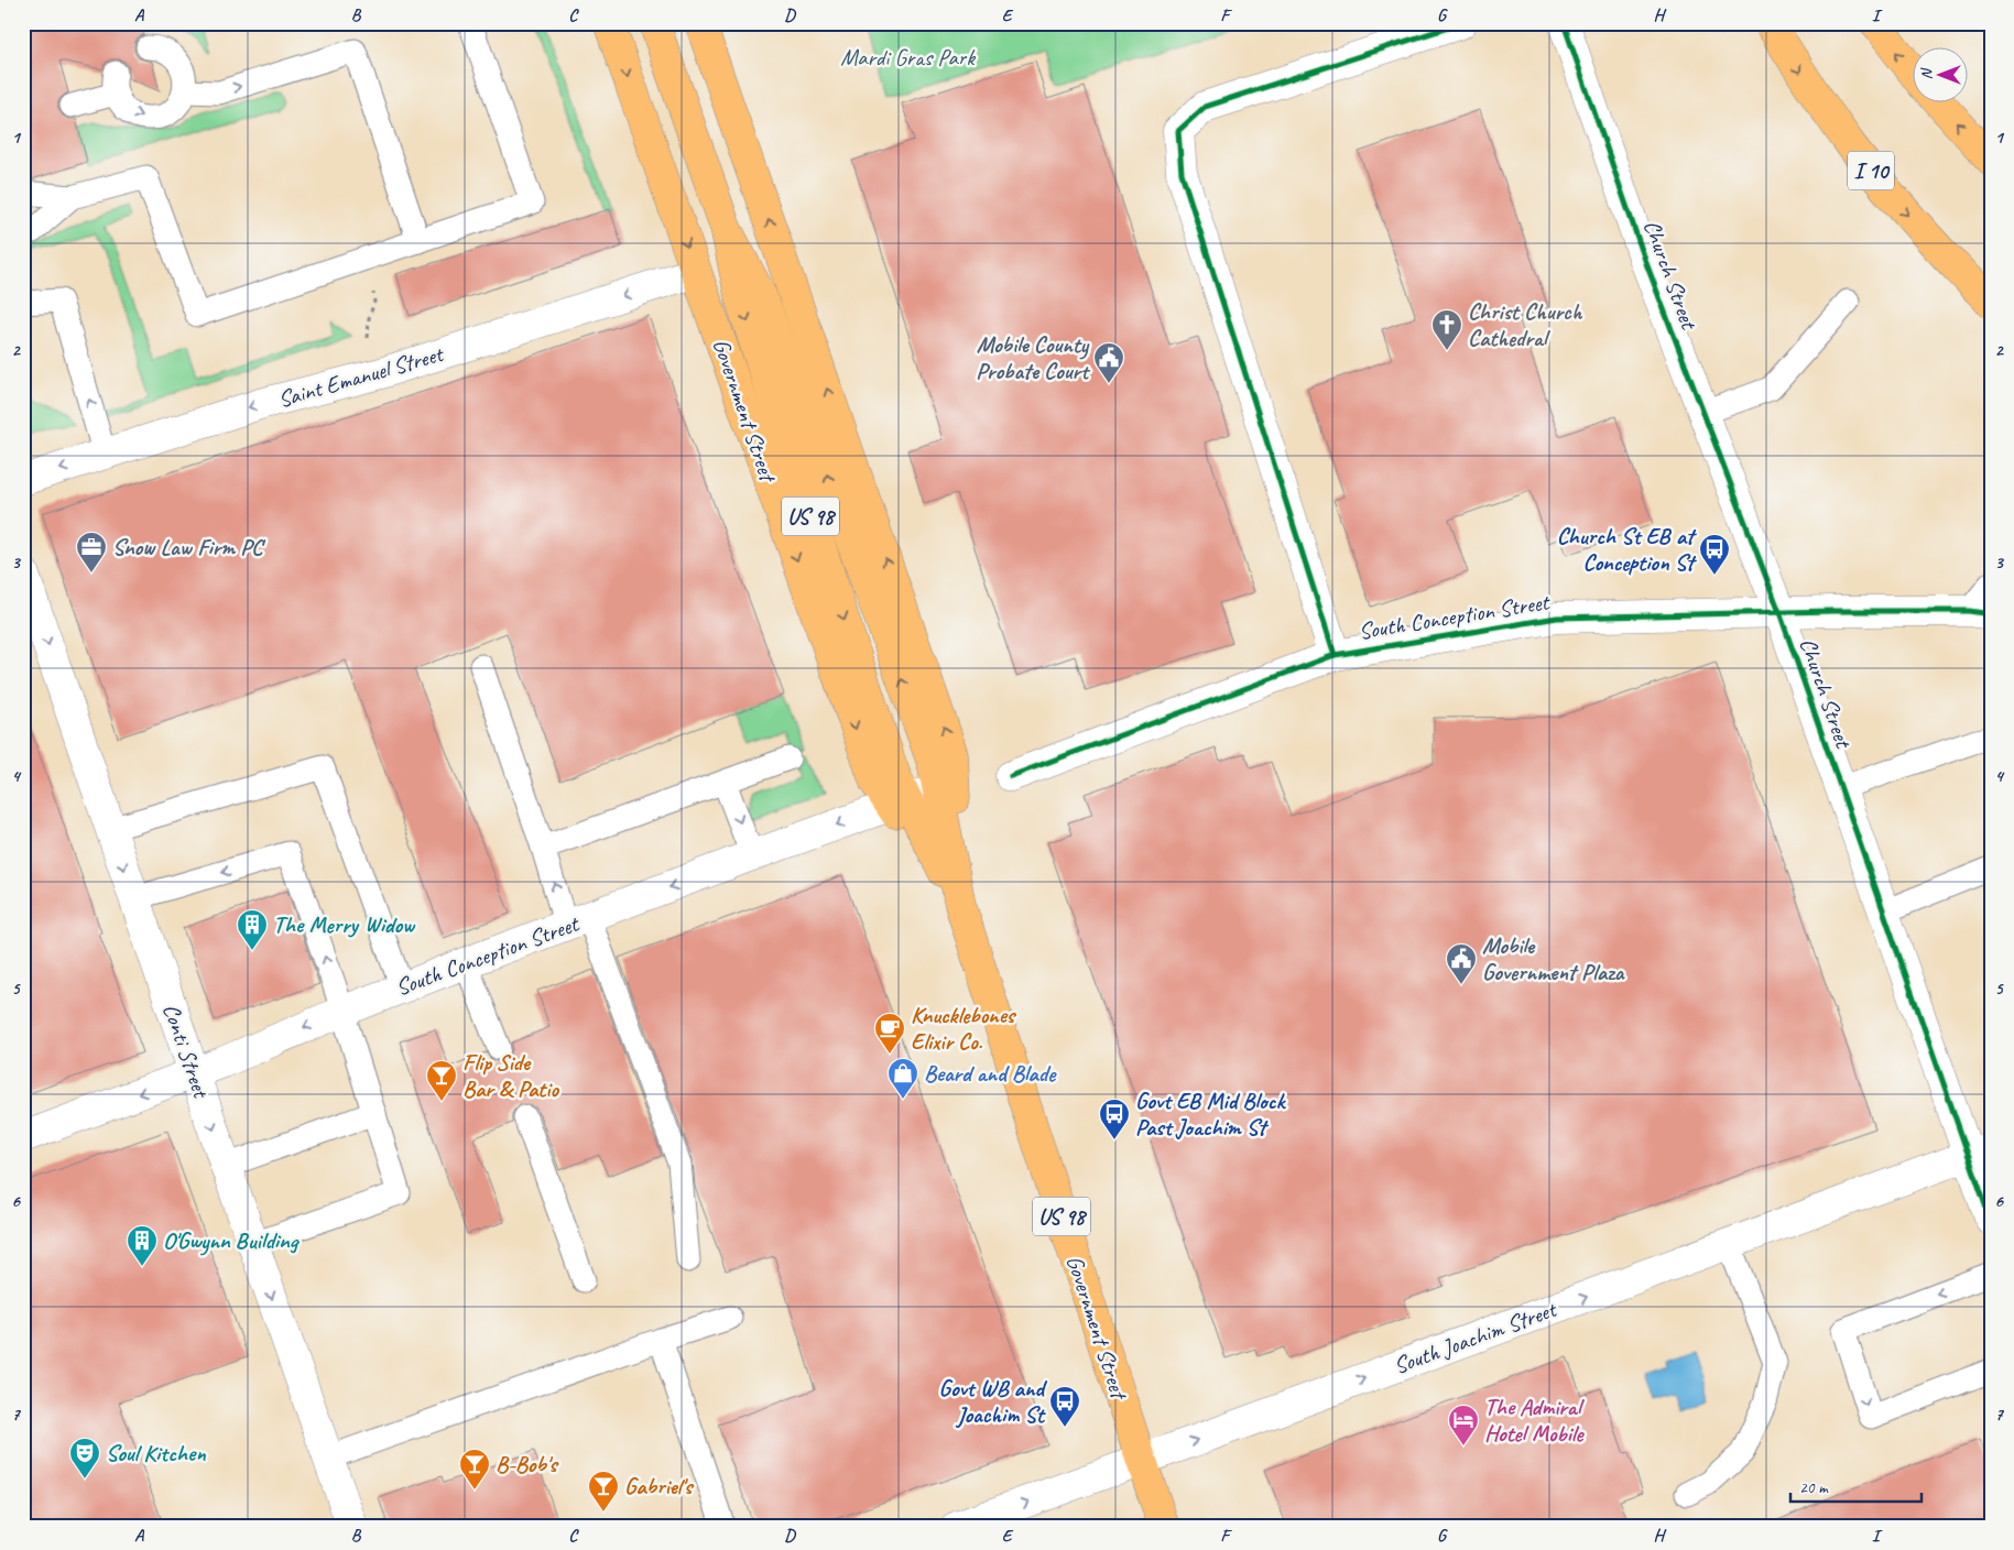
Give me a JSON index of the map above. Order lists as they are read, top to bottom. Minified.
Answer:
{"streets":{"main road":["I 10","Government Street","US 98"],"street":["Church Street","Saint Emanuel Street","South Conception Street","Conti Street","South Joachim Street"]},"crossings":[["Church Street","South Conception Street"],["Church Street","South Joachim Street"],["Saint Emanuel Street","Government Street"],["Government Street","South Conception Street"],["Government Street","South Joachim Street"],["South Conception Street","Conti Street"]],"one_way":["Saint Emanuel Street","Conti Street","South Joachim Street"],"parks":["Mardi Gras Park"],"places":{"church":["Christ Church Cathedral"],"public building":["Mobile County Probate Court","Mobile Government Plaza"],"office":["Snow Law Firm PC"],"bus stop":["Church St EB at Conception St","Govt EB Mid Block Past Joachim St","Govt WB and Joachim St"],"building":["The Merry Widow","O'Gwynn Building"],"cafe":["Knucklebones Elixir Co."],"shop":["Beard and Blade"],"bar":["Flip Side Bar & Patio","B-Bob's","Gabriel's"],"hotel":["The Admiral Hotel Mobile"],"theatre":["Soul Kitchen"]},"scale_bar":"20 m","north":"left","grid":{"columns":["A","B","C","D","E","F","G","H","I"],"rows":["1","2","3","4","5","6","7"]}}
